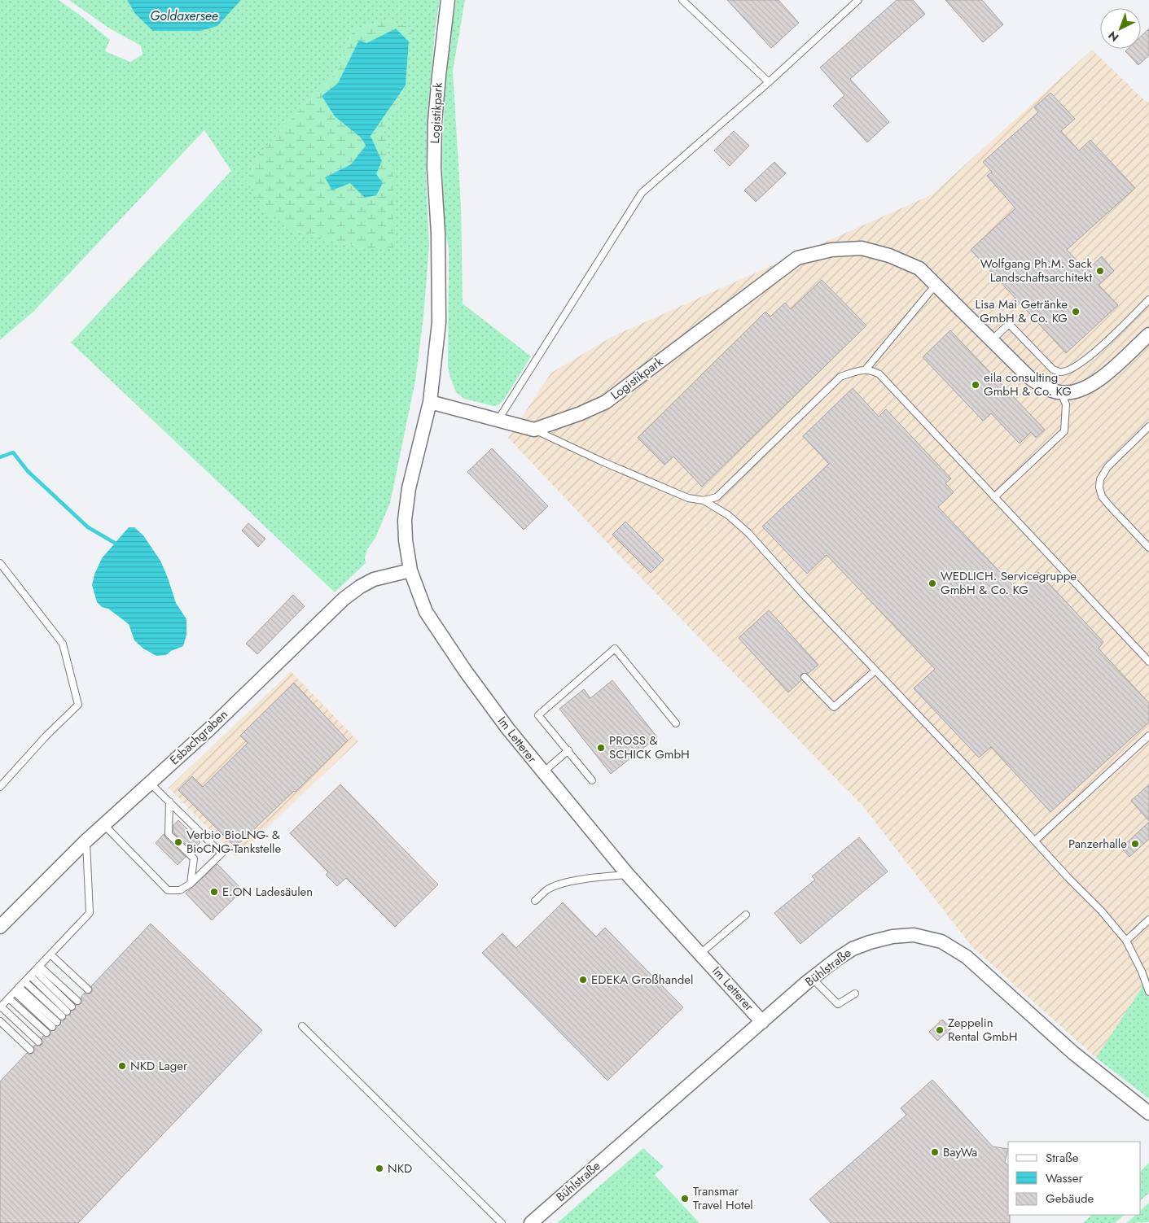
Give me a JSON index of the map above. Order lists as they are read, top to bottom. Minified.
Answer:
{"streets":{"street":["Logistikpark","Esbachgraben","Im Letterer","Bühlstraße"]},"crossings":[["Logistikpark","Im Letterer"],["Esbachgraben","Im Letterer"],["Im Letterer","Bühlstraße"]],"water":["Goldaxersee"],"places":["Wolfgang Ph.M. Sack Landschaftsarchitekt","Lisa Mai Getränke GmbH & Co. KG","eila consulting GmbH & Co. KG","WEDLICH. Servicegruppe GmbH & Co. KG","PROSS & SCHICK GmbH","Verbio BioLNG- & BioCNG-Tankstelle","Panzerhalle","E.ON Ladesäulen","EDEKA Großhandel","Zeppelin Rental GmbH","NKD Lager","BayWa","NKD","Transmar Travel Hotel"],"legend":["Straße","Wasser","Gebäude"],"north":"bottom left"}
